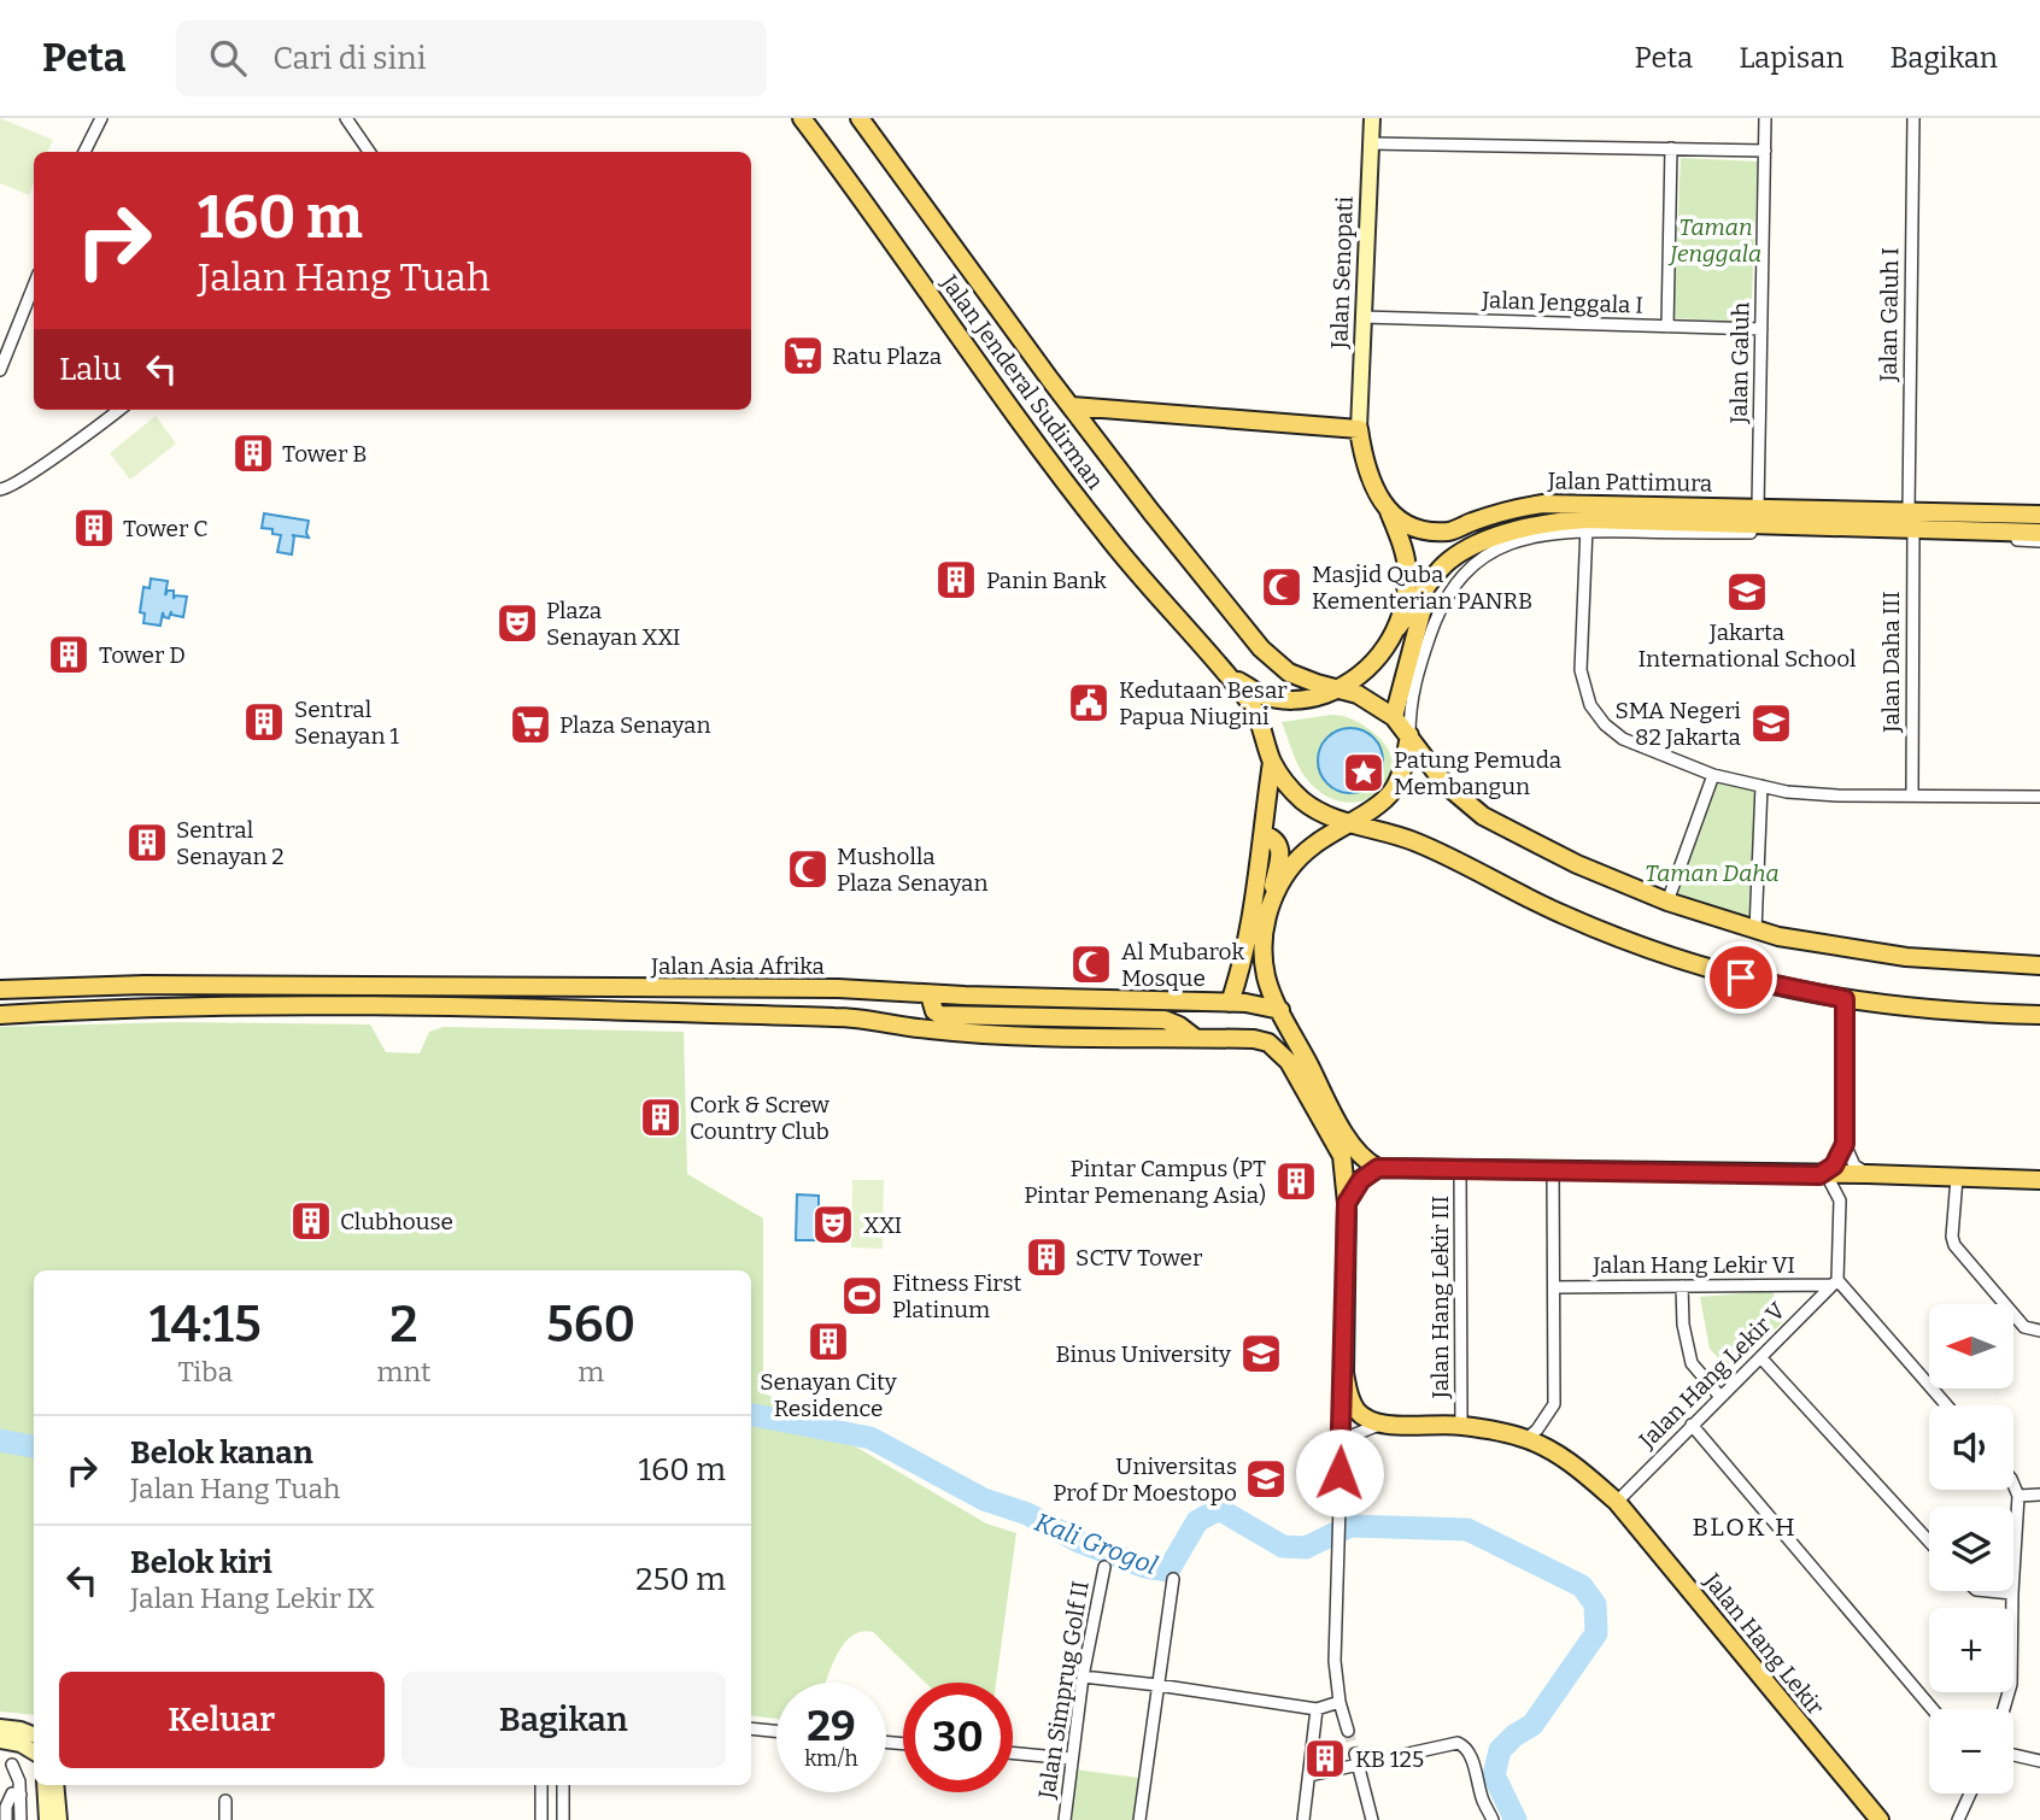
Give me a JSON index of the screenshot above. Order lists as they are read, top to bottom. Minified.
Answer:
{"streets":{"main road":["Jalan Senopati","Jalan Jenderal Sudirman","Jalan Pattimura","Jalan Asia Afrika","Jalan Hang Lekir"],"street":["Jalan Jenggala I","Jalan Galuh I","Jalan Galuh","Jalan Daha III","Jalan Hang Lekir VI","Jalan Hang Lekir III","Jalan Hang Lekir V","Jalan Simprug Golf II"]},"crossings":[["Jalan Senopati","Jalan Jenggala I"],["Jalan Senopati","Jalan Jenderal Sudirman"],["Jalan Jenggala I","Jalan Galuh"],["Jalan Galuh I","Jalan Pattimura"],["Jalan Galuh","Jalan Pattimura"],["Jalan Jenderal Sudirman","Jalan Pattimura"],["Jalan Pattimura","Jalan Daha III"],["Jalan Hang Lekir VI","Jalan Hang Lekir V"],["Jalan Hang Lekir III","Jalan Hang Lekir"],["Jalan Hang Lekir V","Jalan Hang Lekir"]],"districts":["BLOK H"],"water":["Kali Grogol"],"parks":["Taman Jenggala","Taman Daha"],"places":{"supermarket":["Ratu Plaza","Plaza Senayan"],"building":["Tower B","Tower C","Panin Bank","Tower D","Sentral Senayan 1","Sentral Senayan 2","Cork & Screw Country Club","Pintar Campus (PT Pintar Pemenang Asia)","Clubhouse","SCTV Tower","Senayan City Residence","KB 125"],"mosque":["Masjid Quba Kementerian PANRB","Musholla Plaza Senayan","Al Mubarok Mosque"],"school or university":["Jakarta International School","SMA Negeri 82 Jakarta","Binus University","Universitas Prof Dr Moestopo"],"theatre":["Plaza Senayan XXI","XXI"],"public building":["Kedutaan Besar Papua Niugini"],"place":["Patung Pemuda Membangun"],"sports":["Fitness First Platinum"]},"north":"left","page":{"header":"Peta","search":"Cari di sini","nav":["Peta","Lapisan","Bagikan"],"turn":["160 m","Jalan Hang Tuah"],"then":"Lalu","eta":["14:15","Tiba","2","mnt","560","m"],"map_buttons":["+","−"],"list":[{"name":"Belok kanan","note":"Jalan Hang Tuah","value":"160 m"},{"name":"Belok kiri","note":"Jalan Hang Lekir IX","value":"250 m"}],"buttons":["Keluar","Bagikan"],"speed":"29 km/h","limit":"30"}}
